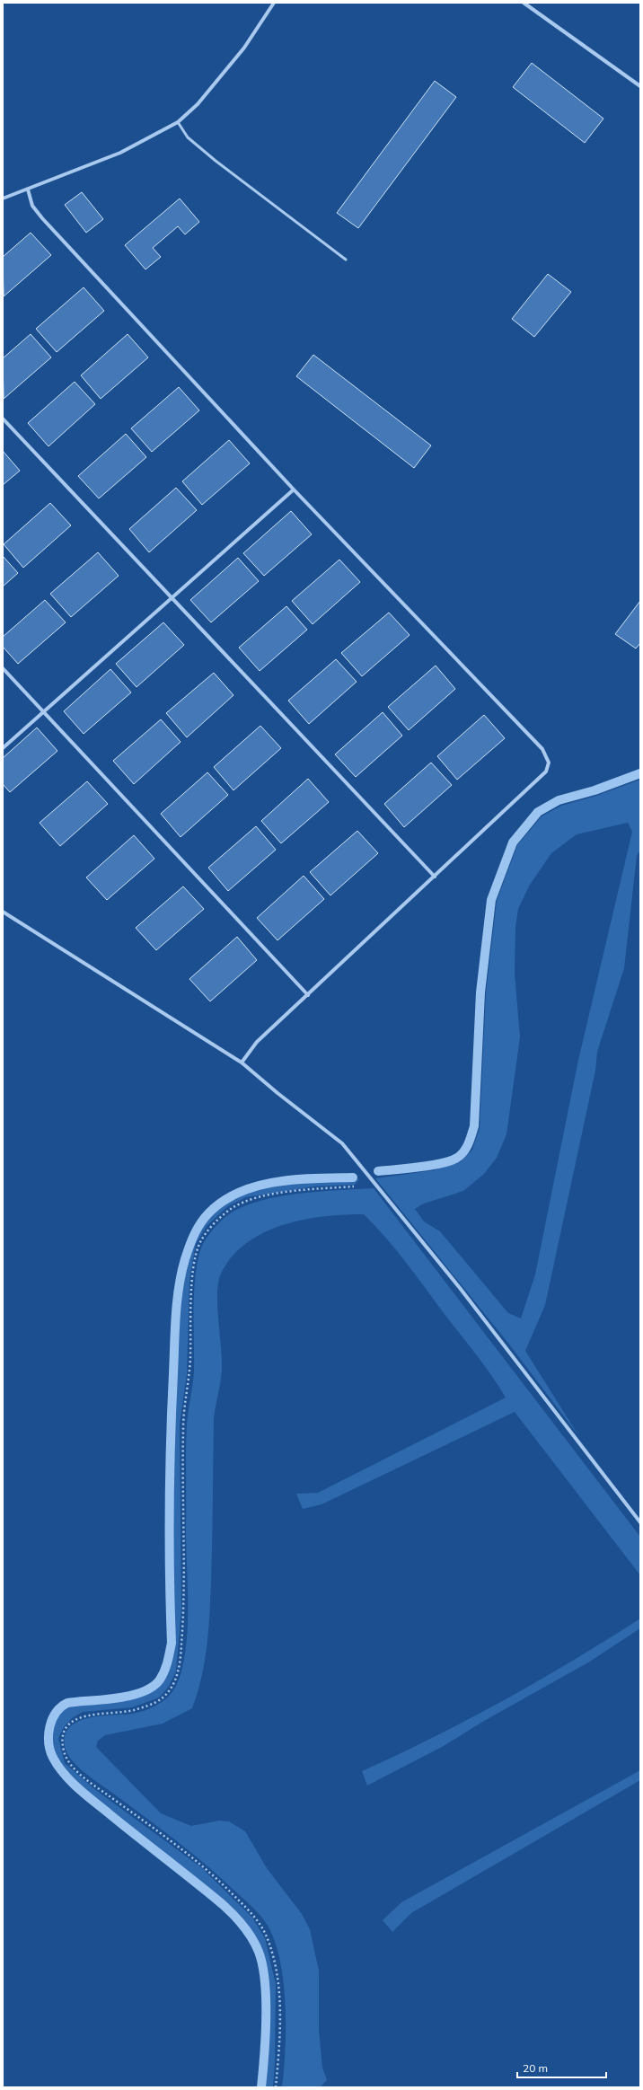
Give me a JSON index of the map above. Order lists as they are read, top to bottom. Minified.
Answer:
{"scale_bar":"20 m"}
